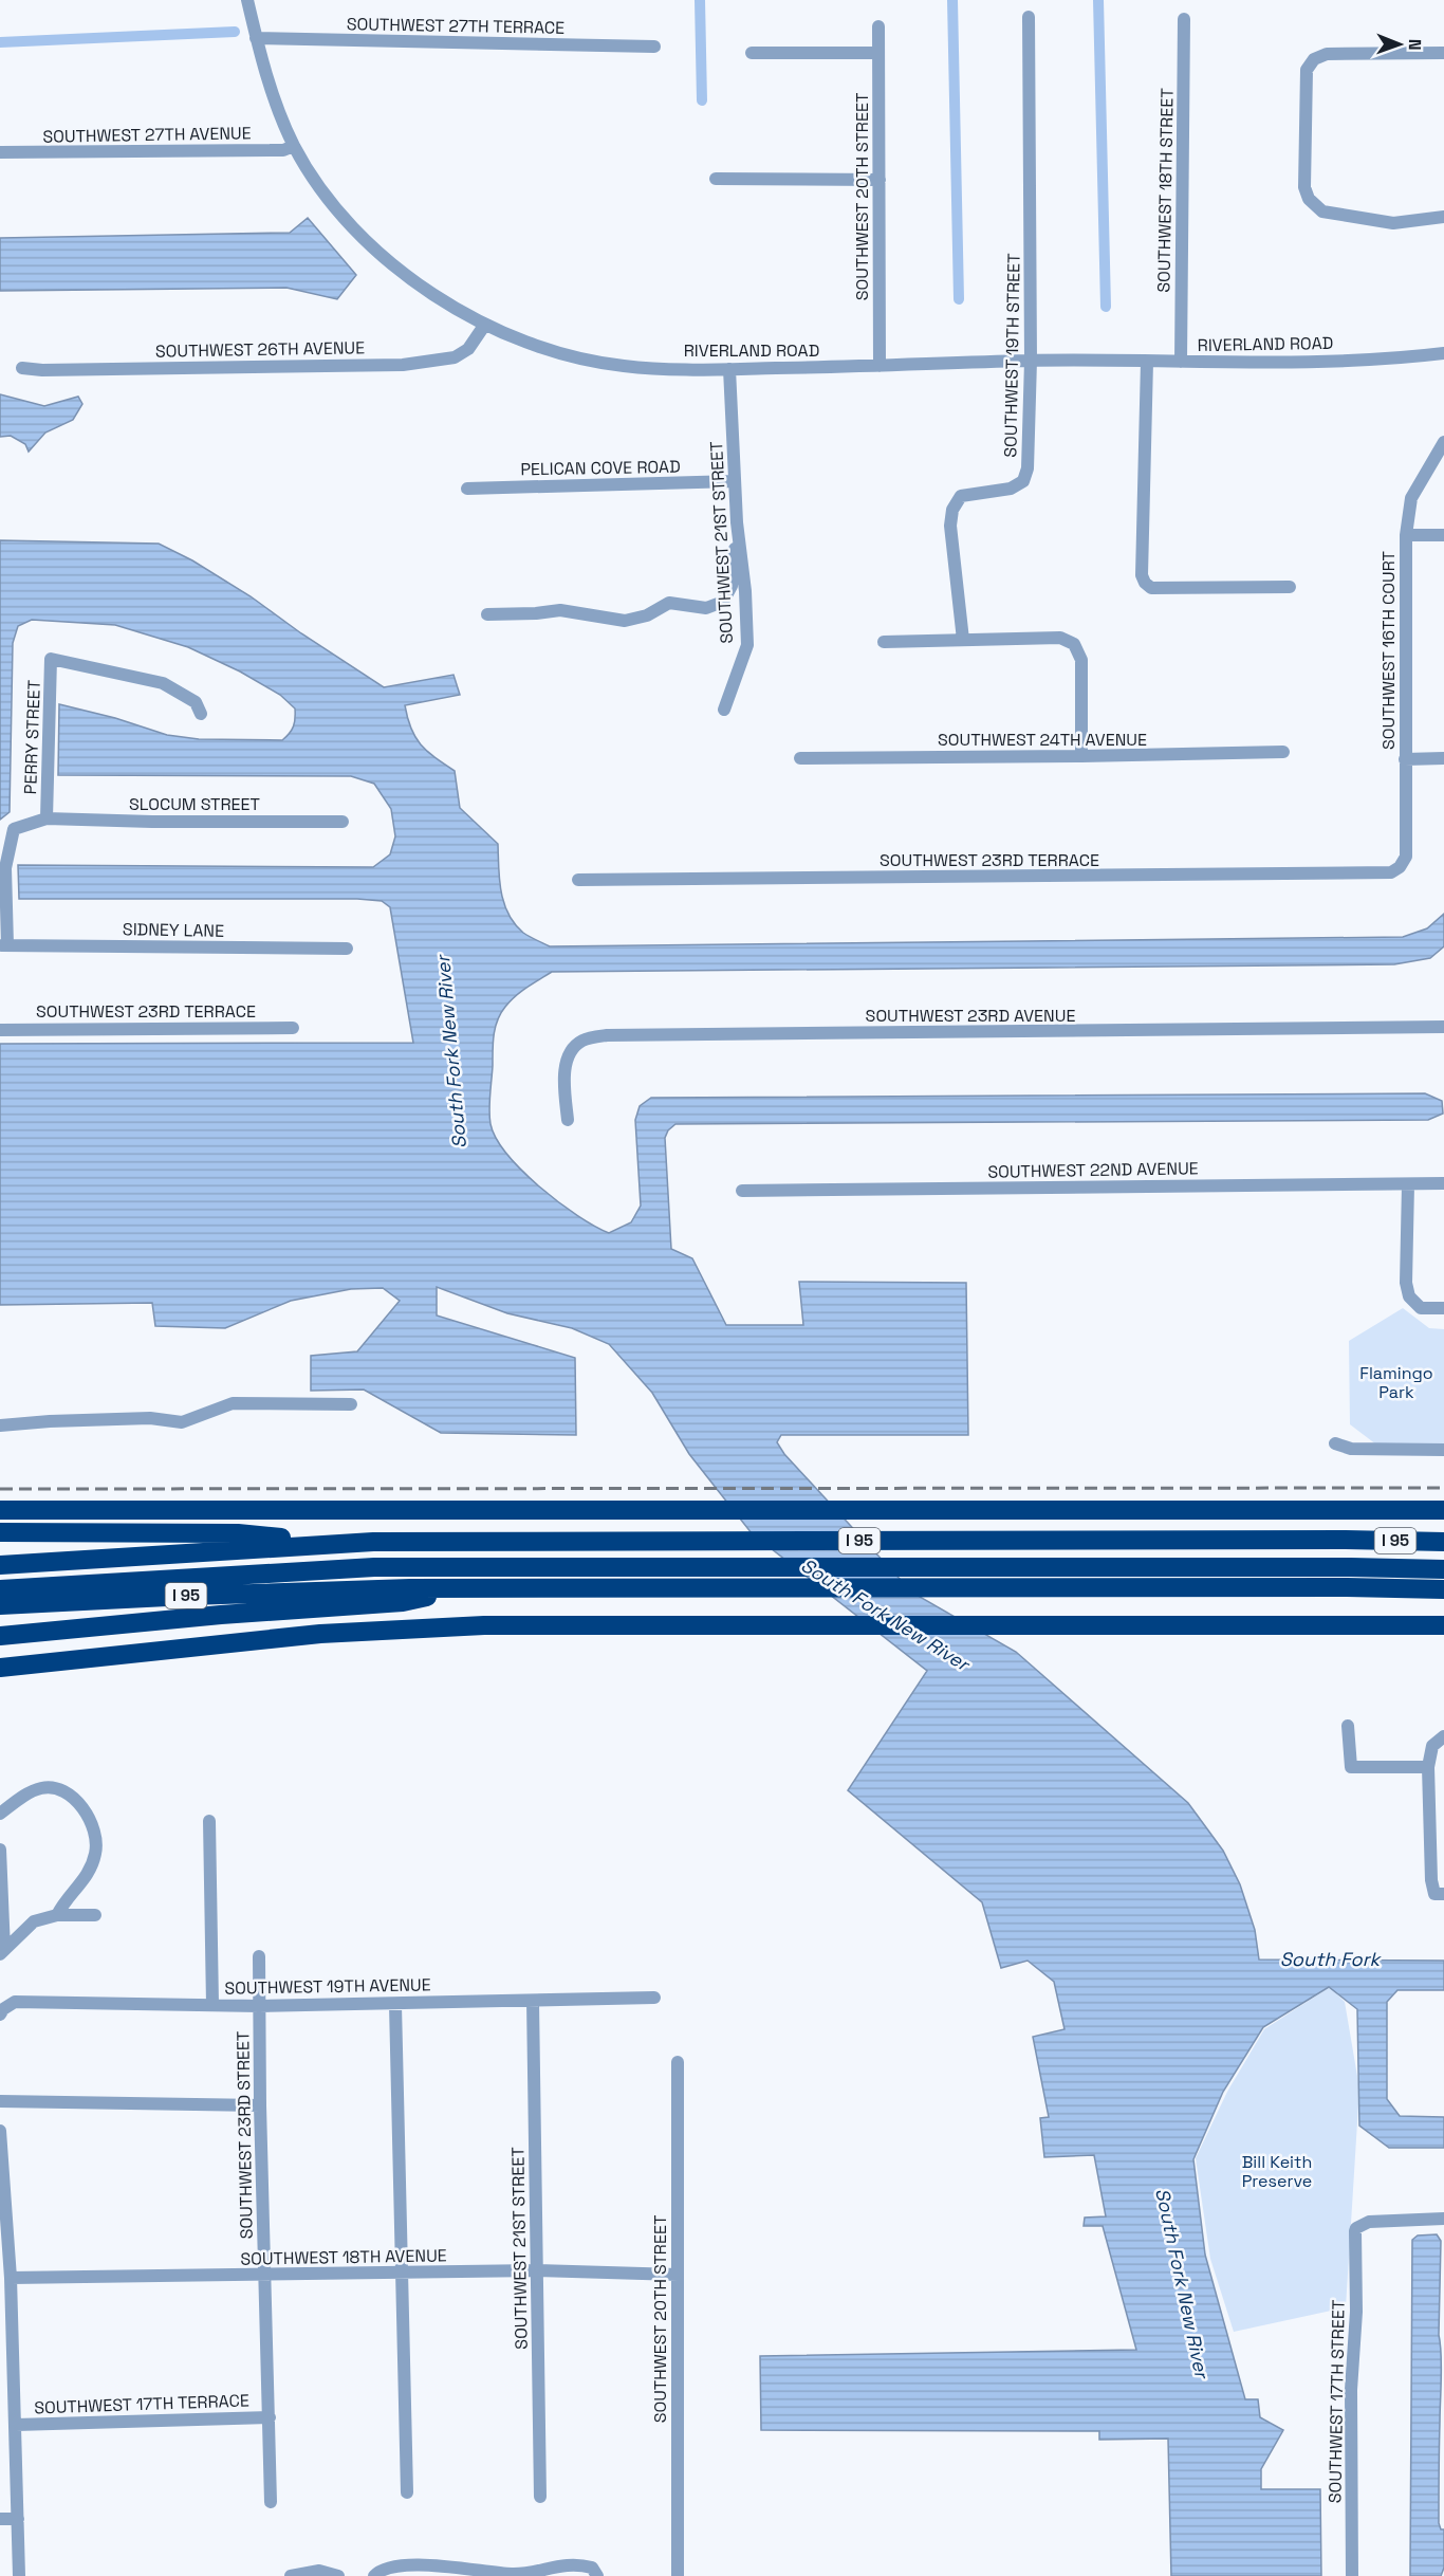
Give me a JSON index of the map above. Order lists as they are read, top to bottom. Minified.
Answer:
{"streets":{"highway":["I 95"],"street":["SOUTHWEST 27TH TERRACE","SOUTHWEST 27TH AVENUE","SOUTHWEST 18TH STREET","SOUTHWEST 20TH STREET","RIVERLAND ROAD","SOUTHWEST 26TH AVENUE","SOUTHWEST 19TH STREET","PELICAN COVE ROAD","SOUTHWEST 21ST STREET","SOUTHWEST 16TH COURT","PERRY STREET","SOUTHWEST 24TH AVENUE","SLOCUM STREET","SOUTHWEST 23RD TERRACE","SIDNEY LANE","SOUTHWEST 23RD AVENUE","SOUTHWEST 22ND AVENUE","SOUTHWEST 19TH AVENUE","SOUTHWEST 23RD STREET","SOUTHWEST 18TH AVENUE","SOUTHWEST 17TH STREET","SOUTHWEST 17TH TERRACE"]},"crossings":[["SOUTHWEST 27TH TERRACE","RIVERLAND ROAD"],["SOUTHWEST 27TH AVENUE","RIVERLAND ROAD"],["SOUTHWEST 18TH STREET","RIVERLAND ROAD"],["SOUTHWEST 20TH STREET","RIVERLAND ROAD"],["SOUTHWEST 20TH STREET","SOUTHWEST 18TH AVENUE"],["RIVERLAND ROAD","SOUTHWEST 26TH AVENUE"],["RIVERLAND ROAD","SOUTHWEST 19TH STREET"],["RIVERLAND ROAD","SOUTHWEST 21ST STREET"],["PELICAN COVE ROAD","SOUTHWEST 21ST STREET"],["SOUTHWEST 21ST STREET","SOUTHWEST 19TH AVENUE"],["SOUTHWEST 21ST STREET","SOUTHWEST 18TH AVENUE"],["SOUTHWEST 16TH COURT","SOUTHWEST 23RD TERRACE"],["PERRY STREET","SLOCUM STREET"],["PERRY STREET","SIDNEY LANE"],["SOUTHWEST 19TH AVENUE","SOUTHWEST 23RD STREET"],["SOUTHWEST 23RD STREET","SOUTHWEST 18TH AVENUE"],["SOUTHWEST 23RD STREET","SOUTHWEST 17TH TERRACE"]],"water":["South Fork New River","South Fork"],"parks":["Flamingo Park","Bill Keith Preserve"],"north":"right"}
